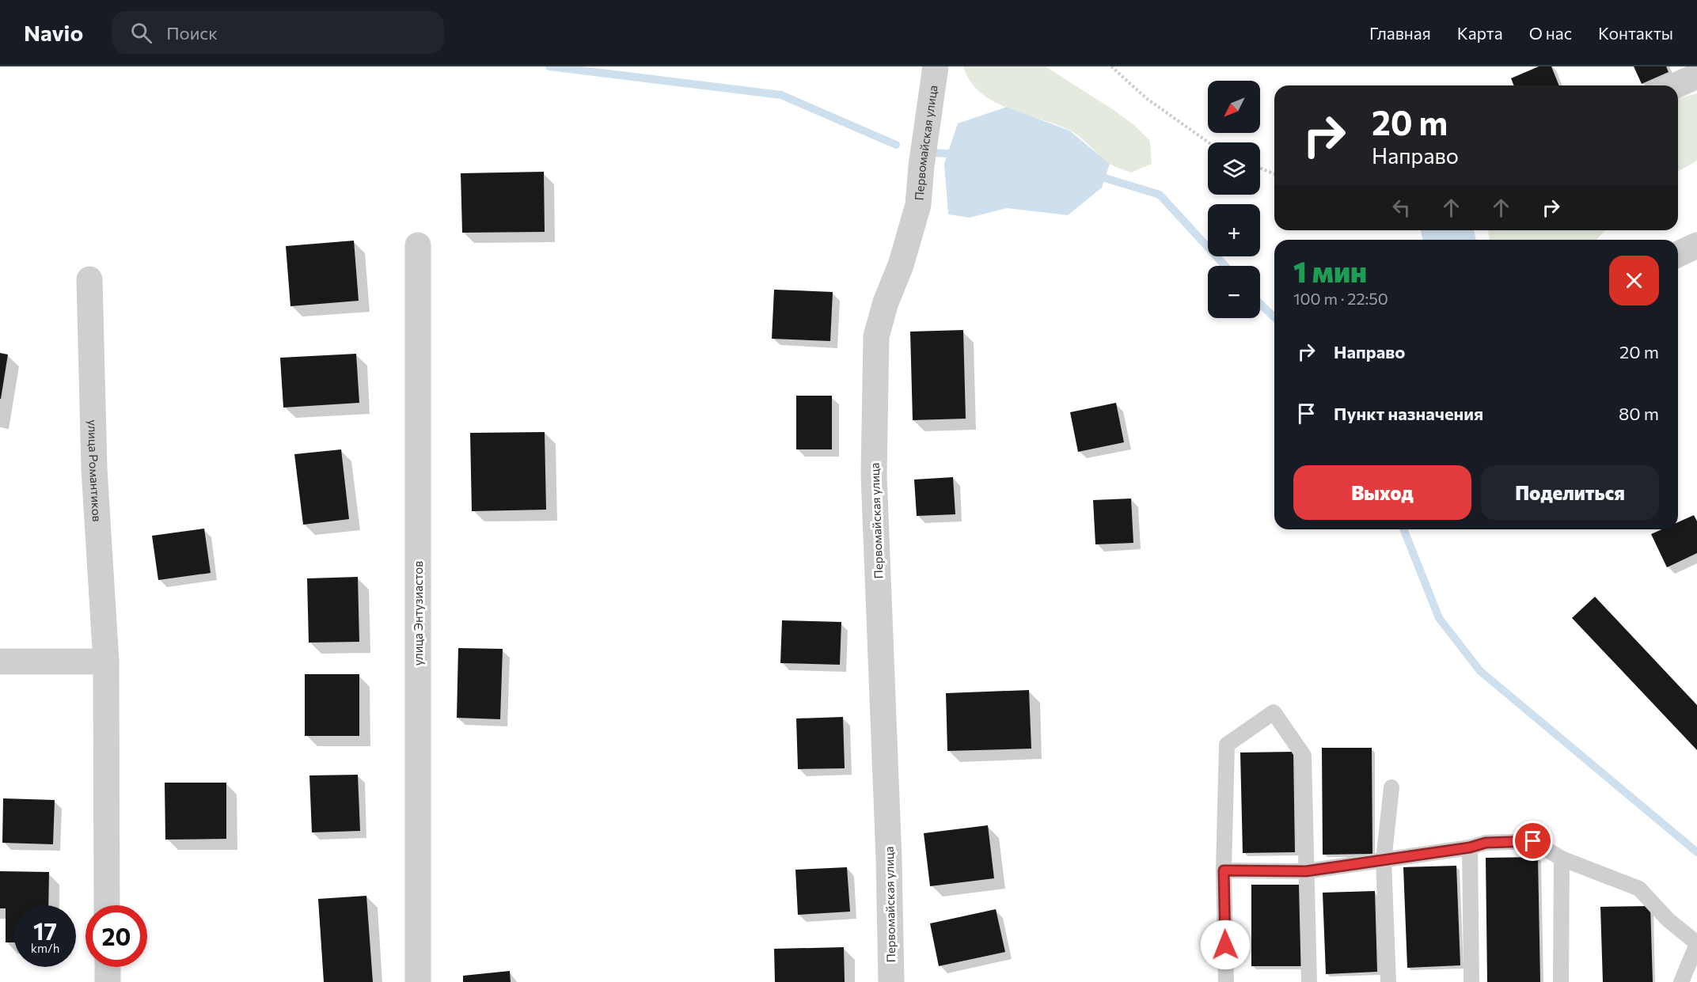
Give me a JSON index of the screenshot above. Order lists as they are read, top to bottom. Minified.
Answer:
{"streets":{"street":["Первомайская улица","улица Романтиков","улица Энтузиастов"]},"north":"bottom left","page":{"header":"Navio","search":"Поиск","nav":["Главная","Карта","О нас","Контакты"],"map_buttons":["+","−"],"turn":["20 m","Направо"],"heading":["1 мин","100 m · 22:50"],"list":[{"name":"Направо","value":"20 m"},{"name":"Пункт назначения","value":"80 m"}],"buttons":["Выход","Поделиться"],"speed":"17 km/h","limit":"20"}}
